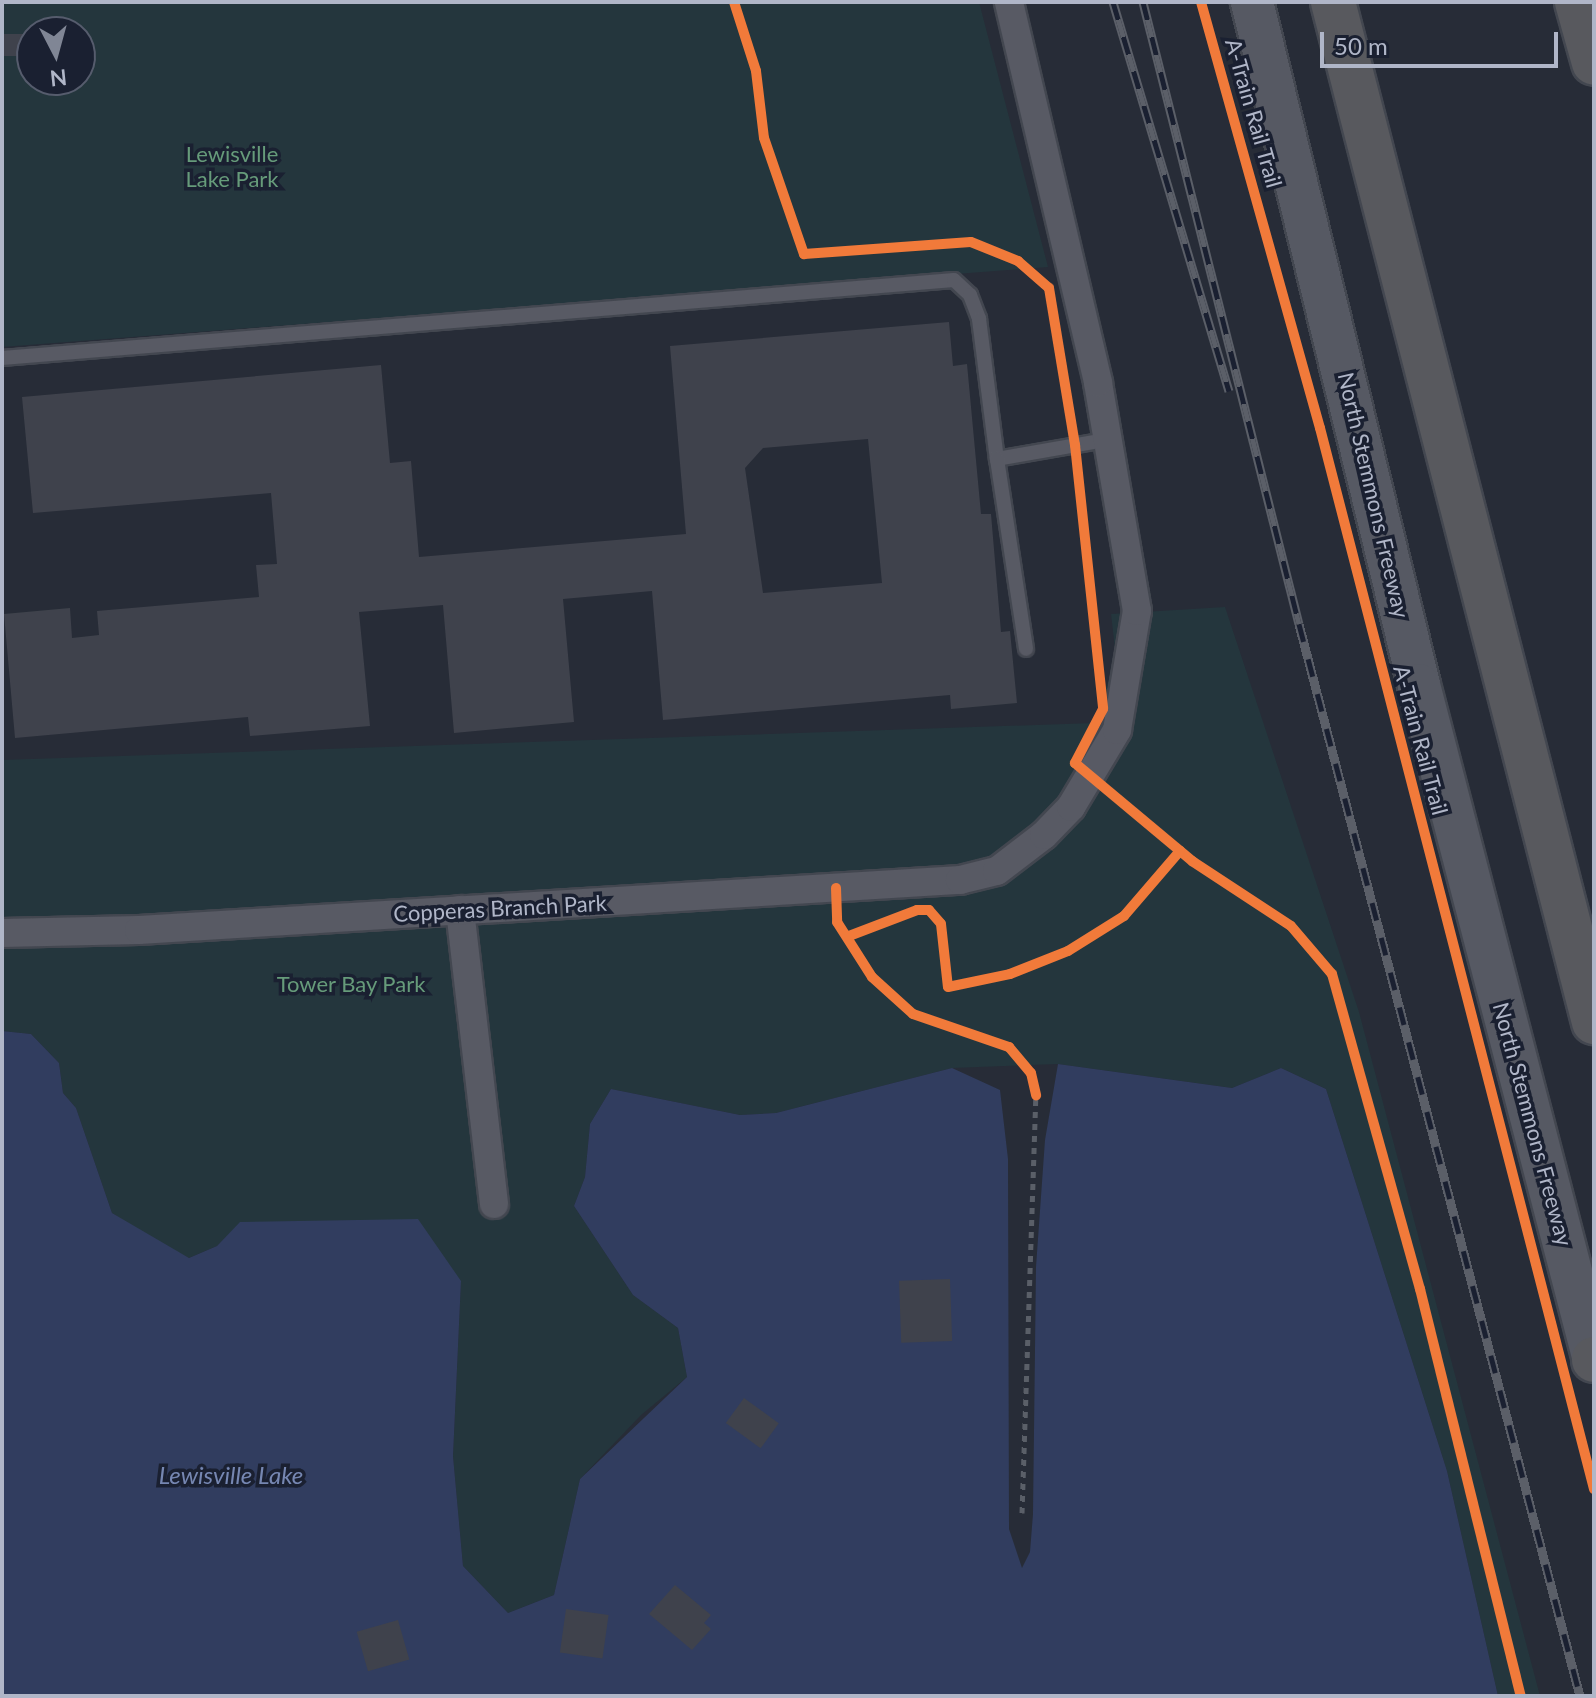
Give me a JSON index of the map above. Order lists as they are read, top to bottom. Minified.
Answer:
{"streets":{"main road":["North Stemmons Freeway"],"street":["Copperas Branch Park"],"cycle path":["A-Train Rail Trail"]},"water":["Lewisville Lake"],"parks":["Lewisville Lake Park","Tower Bay Park"],"scale_bar":"50 m","north":"bottom"}
